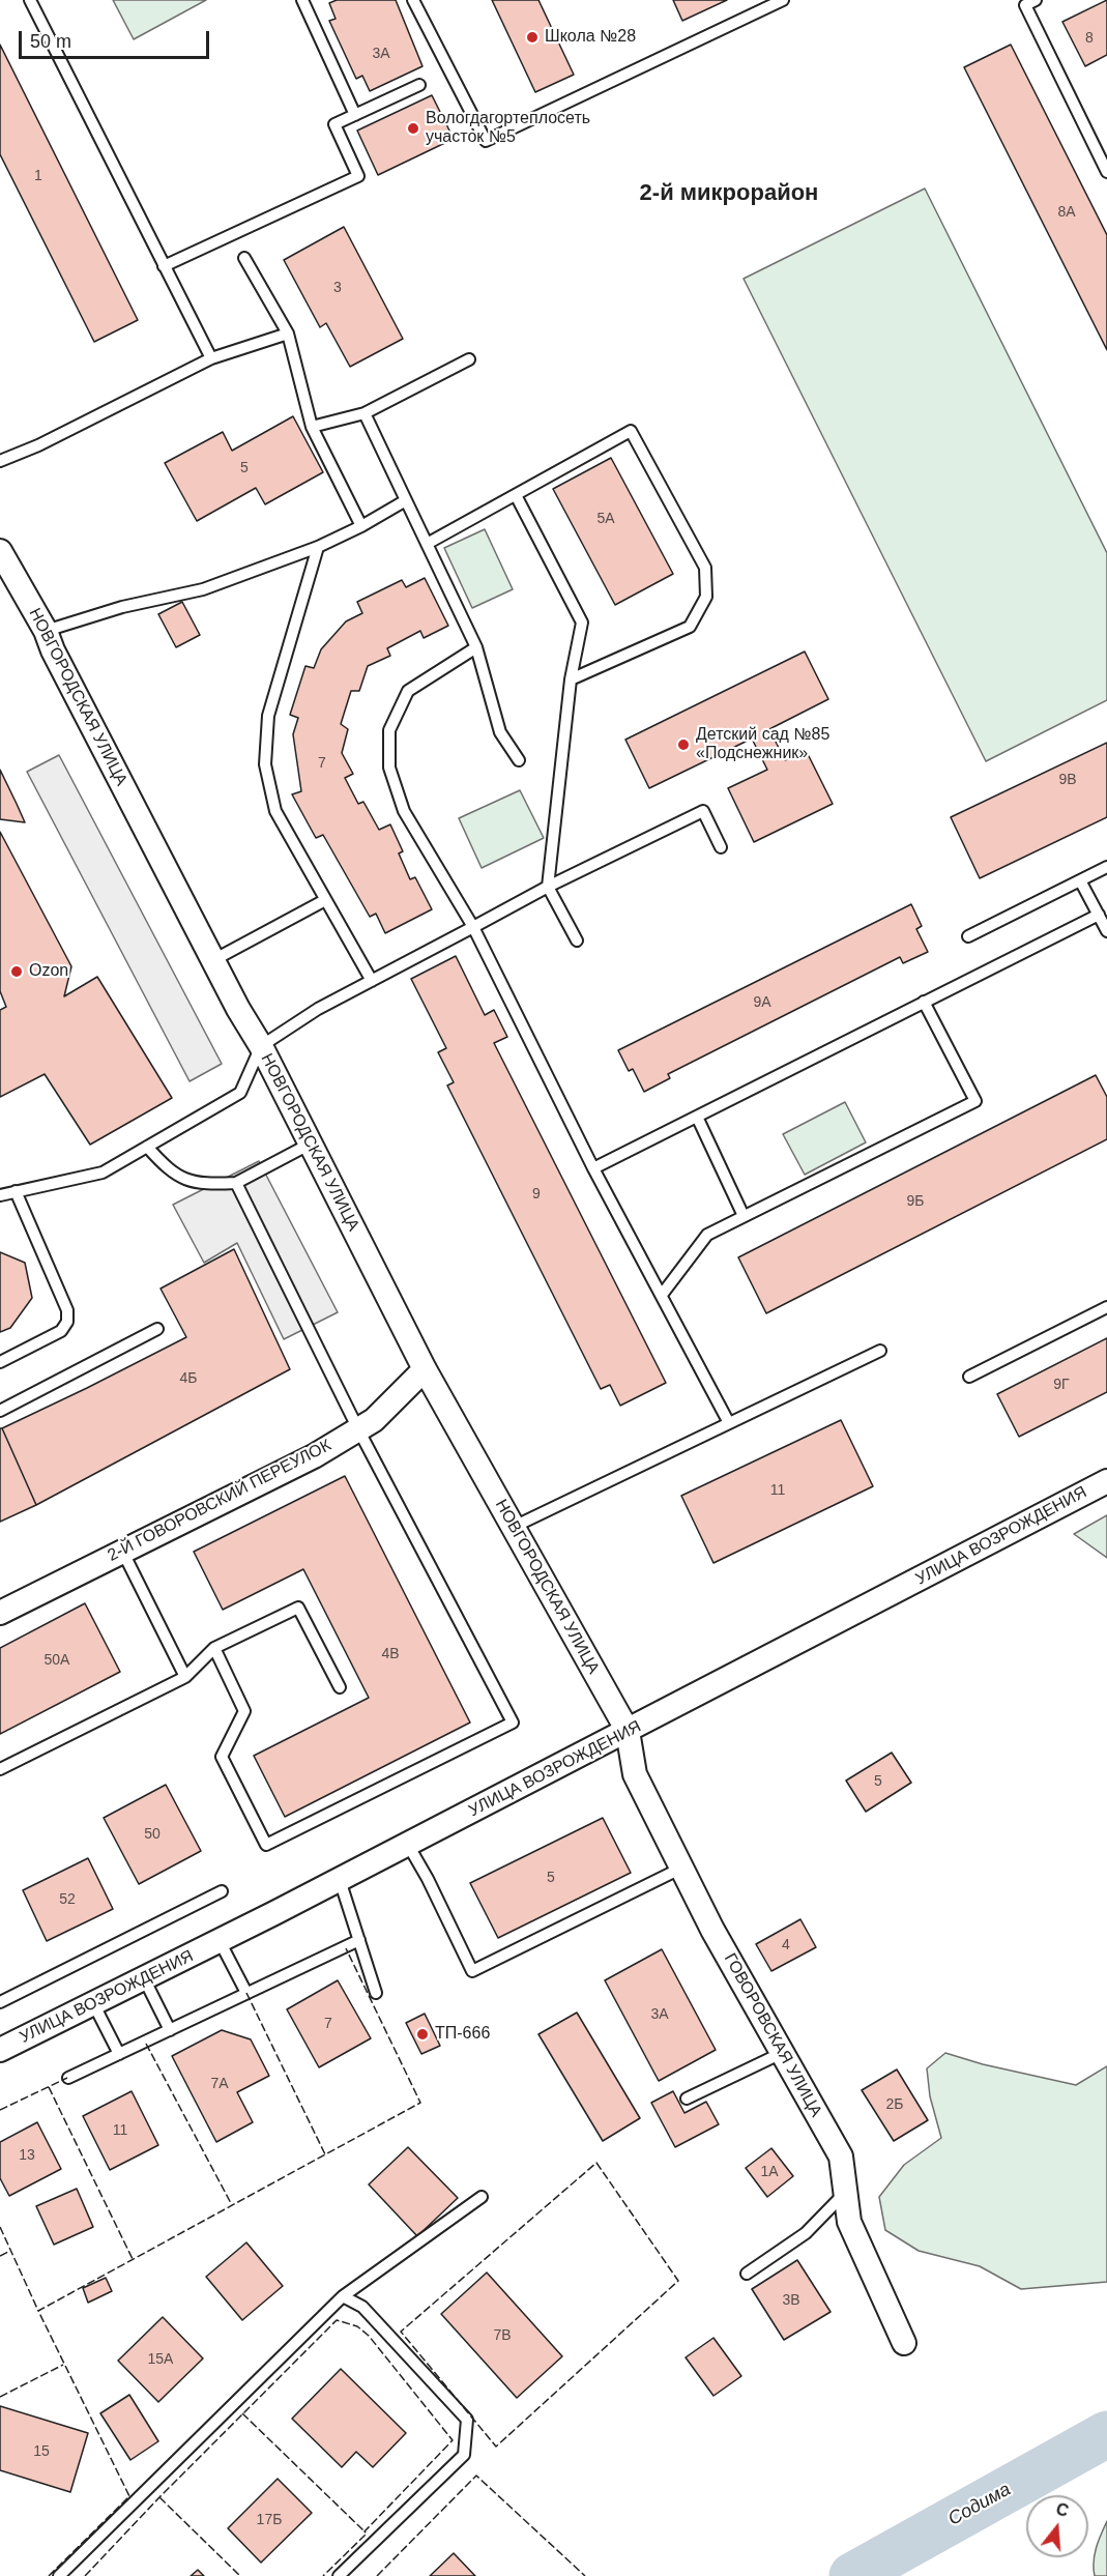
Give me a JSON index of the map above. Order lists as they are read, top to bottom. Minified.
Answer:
{"streets":{"street":["НОВГОРОДСКАЯ УЛИЦА","2-Й ГОВОРОВСКИЙ ПЕРЕУЛОК","УЛИЦА ВОЗРОЖДЕНИЯ","ГОВОРОВСКАЯ УЛИЦА"]},"crossings":[["НОВГОРОДСКАЯ УЛИЦА","2-Й ГОВОРОВСКИЙ ПЕРЕУЛОК"],["НОВГОРОДСКАЯ УЛИЦА","УЛИЦА ВОЗРОЖДЕНИЯ"],["НОВГОРОДСКАЯ УЛИЦА","ГОВОРОВСКАЯ УЛИЦА"],["УЛИЦА ВОЗРОЖДЕНИЯ","ГОВОРОВСКАЯ УЛИЦА"]],"districts":["2-й микрорайон"],"water":["Содима"],"places":["Школа №28","Вологдагортеплосеть участок №5","Детский сад №85 «Подснежник»","Ozon","ТП-666"],"house_numbers":["8","3А","1","8А","3","5","5А","7","9В","9А","9","9Б","4Б","9Г","11","4В","50А","5","50","5","52","4","3А","7","7А","2Б","11","13","1А","3В","7В","15А","15","17Б"],"scale_bar":"50 m","north":"top"}
